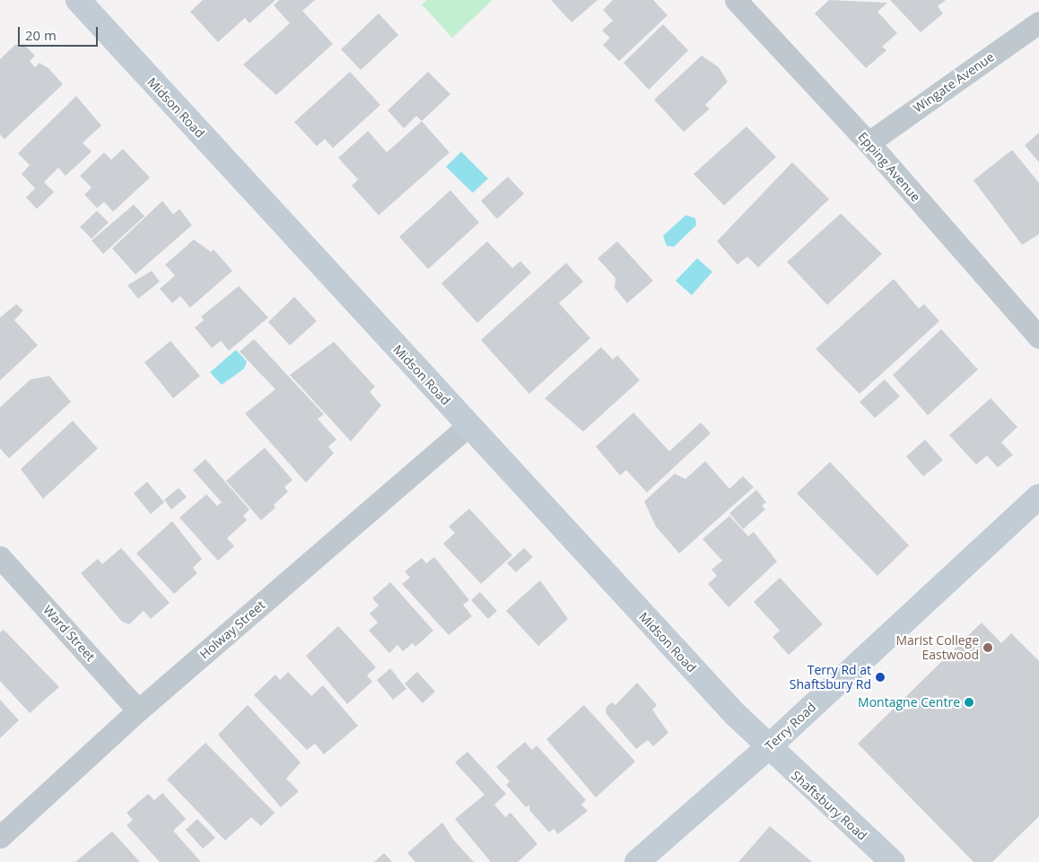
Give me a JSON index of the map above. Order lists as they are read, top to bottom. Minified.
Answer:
{"streets":{"street":["Wingate Avenue","Midson Road","Epping Avenue","Holway Street","Ward Street","Terry Road","Shaftsbury Road"]},"crossings":[["Wingate Avenue","Epping Avenue"],["Midson Road","Holway Street"],["Midson Road","Terry Road"],["Midson Road","Shaftsbury Road"],["Holway Street","Ward Street"],["Terry Road","Shaftsbury Road"]],"places":["Marist College Eastwood","Terry Rd at Shaftsbury Rd","Montagne Centre"],"scale_bar":"20 m"}
